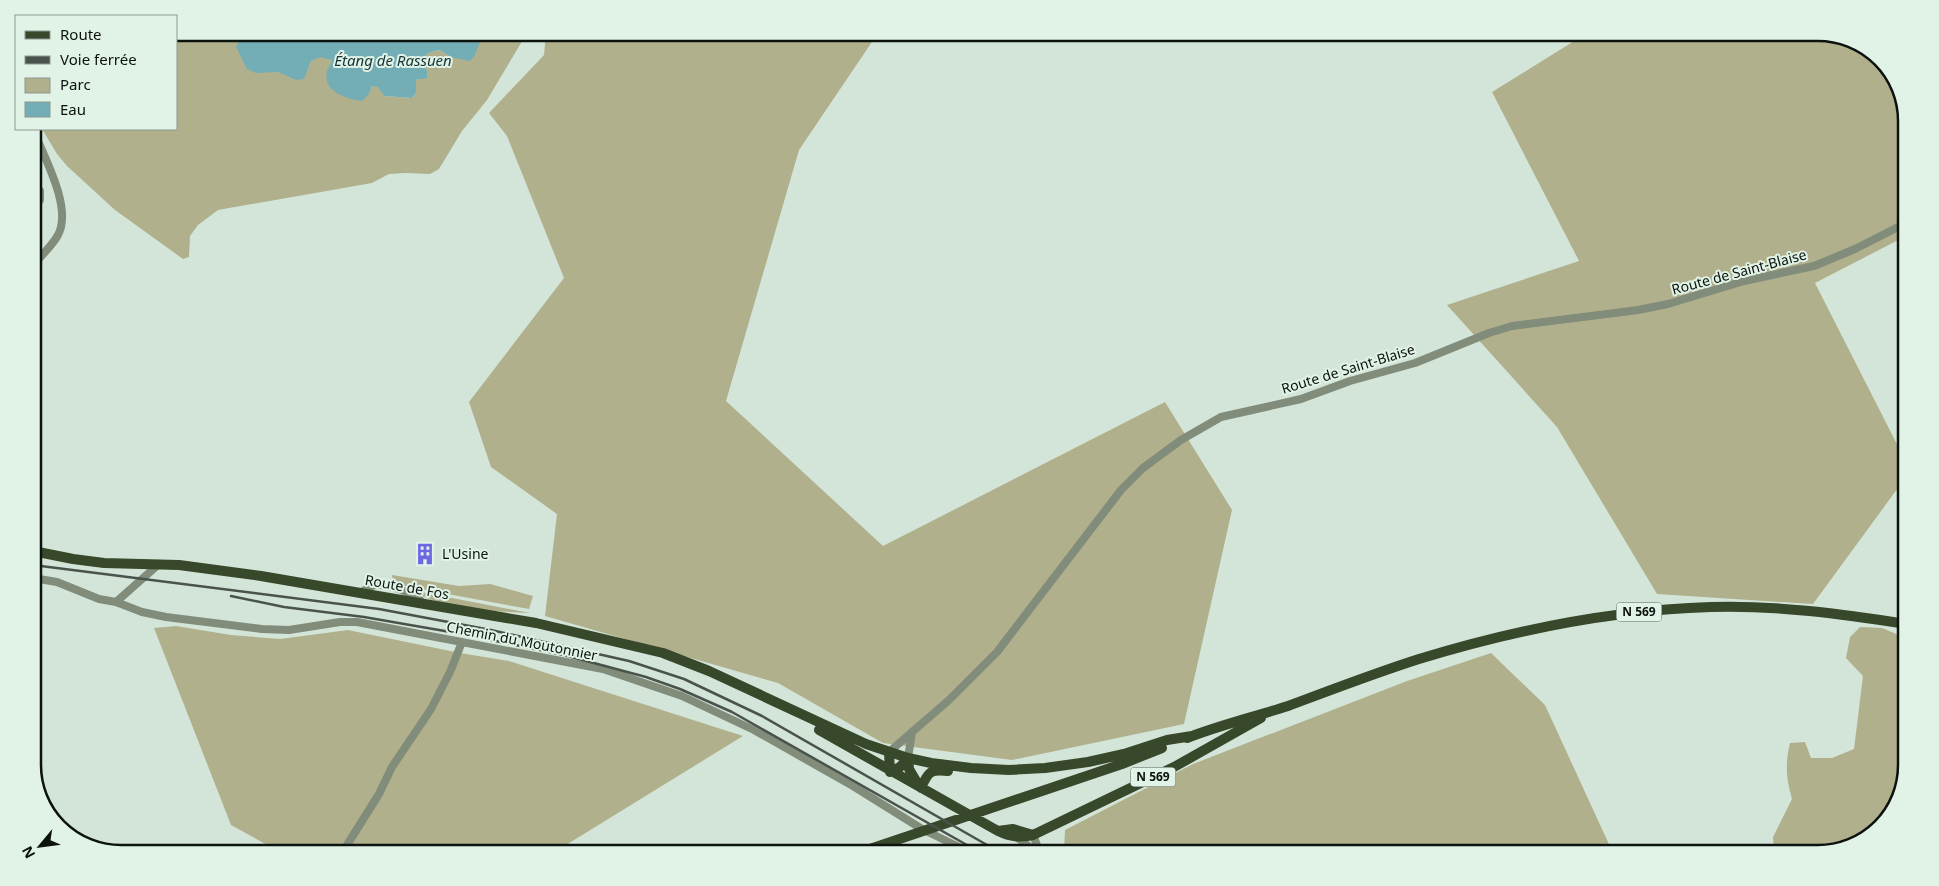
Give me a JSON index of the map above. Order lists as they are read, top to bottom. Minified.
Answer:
{"streets":{"main road":["Route de Fos","N 569"],"street":["Route de Saint-Blaise","Chemin du Moutonnier"]},"water":["Étang de Rassuen"],"places":{"building":["L'Usine"]},"legend":["Route","Voie ferrée","Parc","Eau"],"north":"bottom left"}
